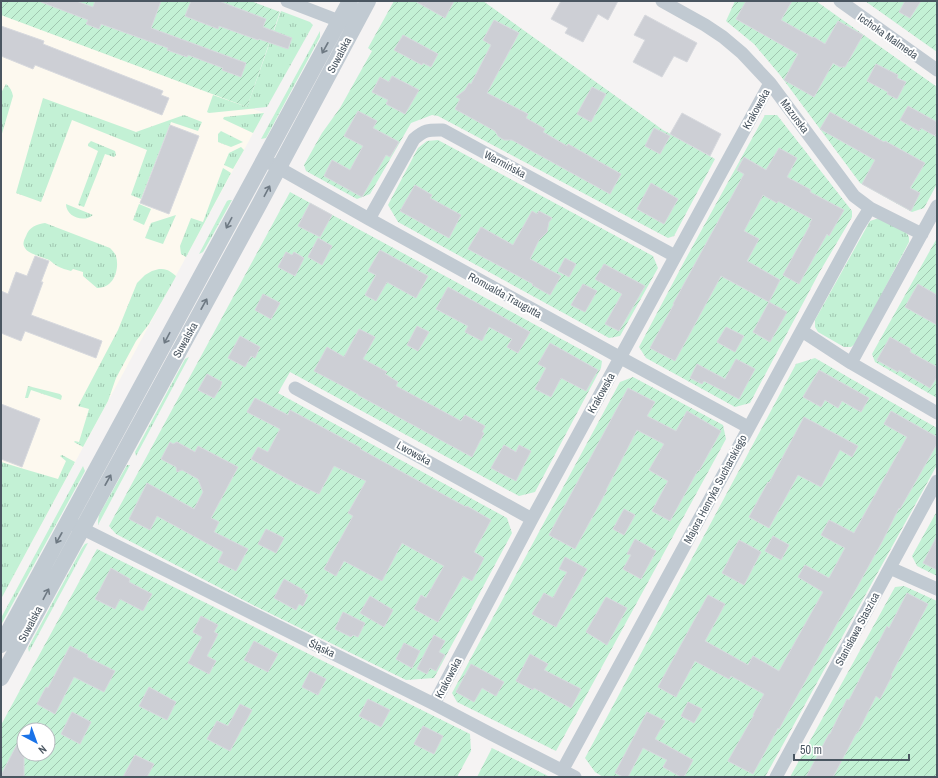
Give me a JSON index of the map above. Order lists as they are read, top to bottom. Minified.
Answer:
{"streets":{"street":["Icchoka Malmeda","Suwalska","Krakowska","Mazurska","Warmińska","Romualda Traugutta","Lwowska","Majora Henryka Sucharskiego","Stanisława Staszica","Śląska"]},"crossings":[["Suwalska","Romualda Traugutta"],["Suwalska","Śląska"],["Krakowska","Mazurska"],["Krakowska","Warmińska"],["Krakowska","Romualda Traugutta"],["Krakowska","Lwowska"],["Krakowska","Śląska"],["Mazurska","Majora Henryka Sucharskiego"],["Warmińska","Romualda Traugutta"],["Romualda Traugutta","Majora Henryka Sucharskiego"],["Majora Henryka Sucharskiego","Śląska"]],"scale_bar":"50 m","north":"bottom right"}
